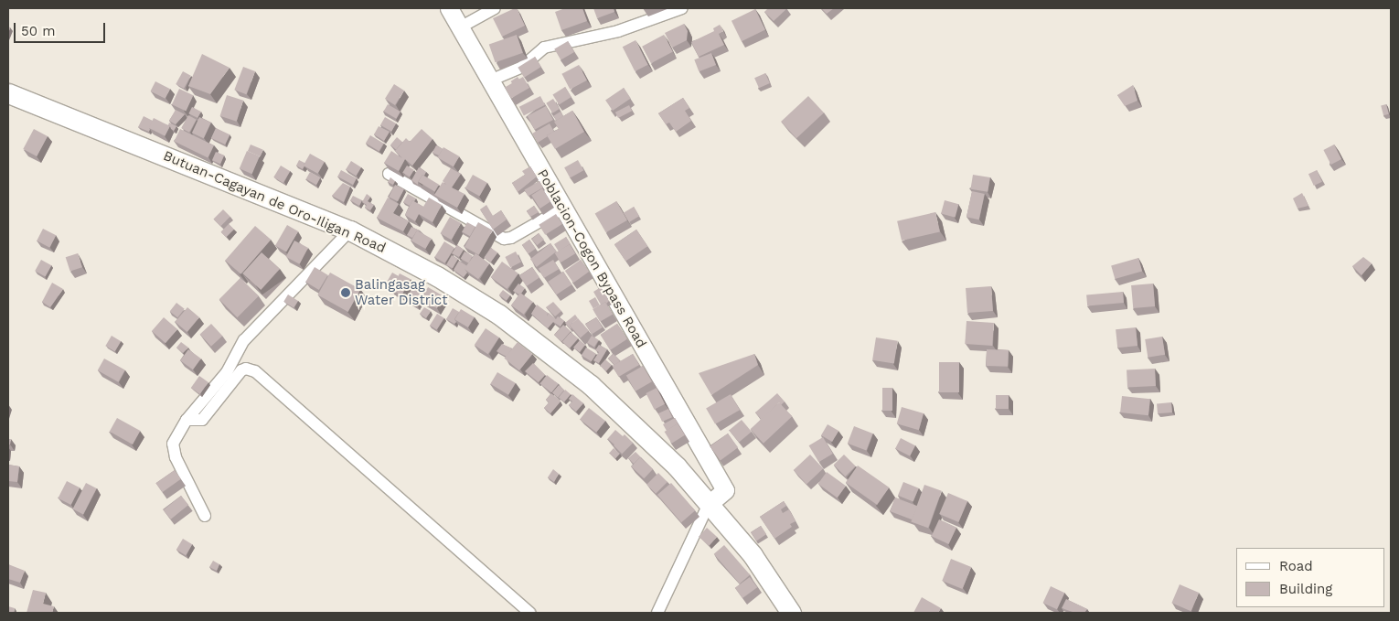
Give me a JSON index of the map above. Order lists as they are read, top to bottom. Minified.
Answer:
{"streets":{"highway":["Butuan-Cagayan de Oro-Iligan Road"],"main road":["Poblacion-Cogon Bypass Road"]},"crossings":[["Butuan-Cagayan de Oro-Iligan Road","Poblacion-Cogon Bypass Road"]],"places":["Balingasag Water District"],"legend":["Road","Building"],"scale_bar":"50 m"}
